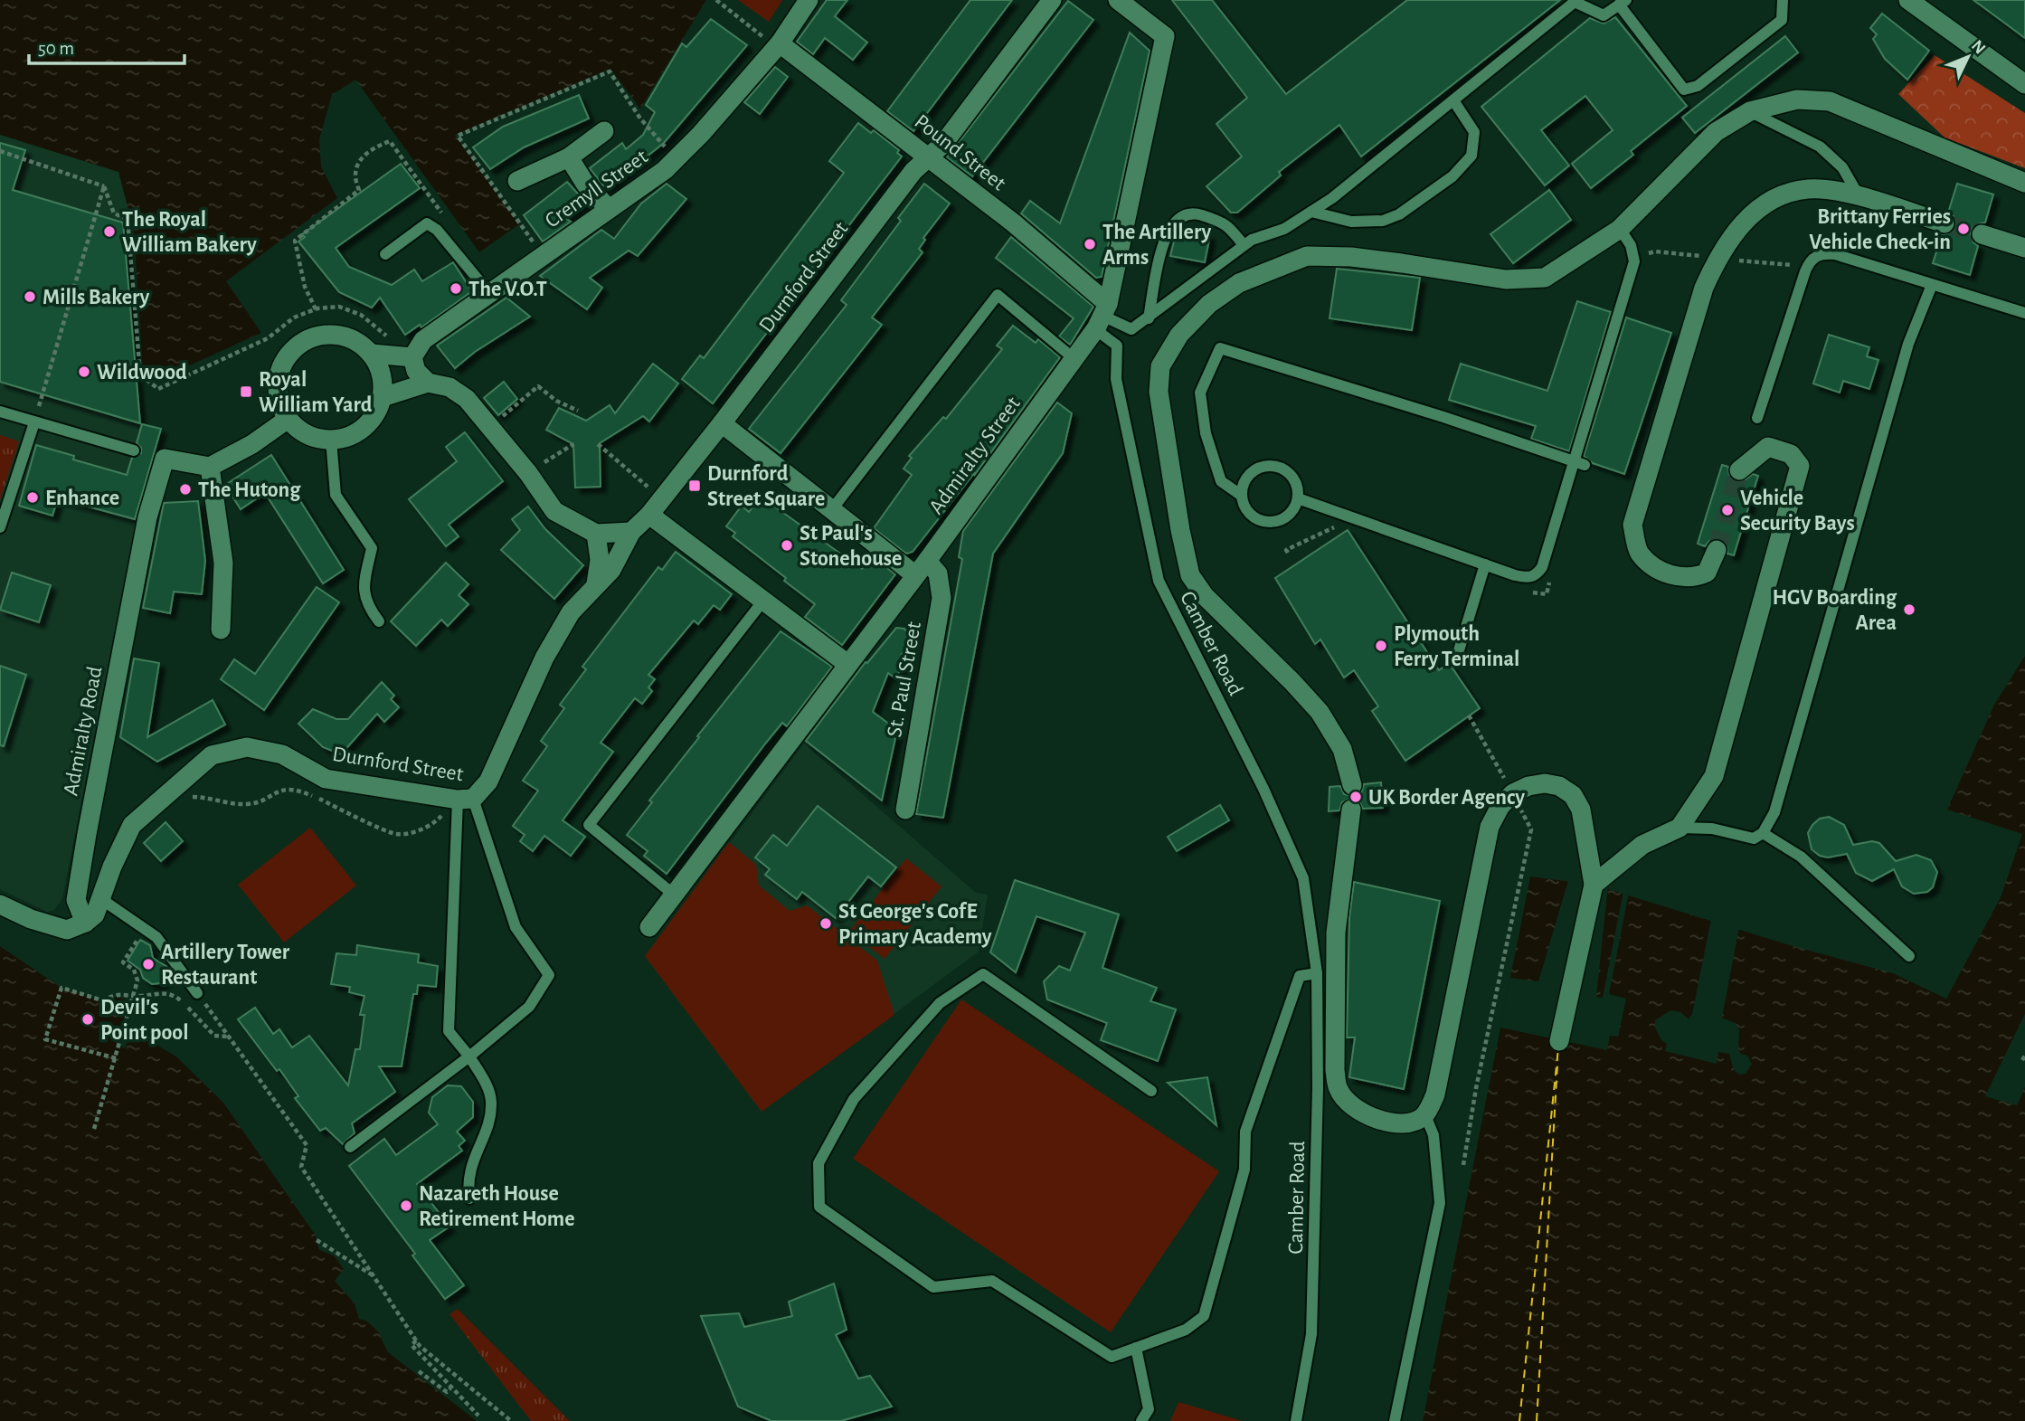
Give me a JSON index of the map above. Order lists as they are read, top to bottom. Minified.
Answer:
{"streets":{"street":["Pound Street","Cremyll Street","Durnford Street","Admiralty Street","St. Paul Street","Admiralty Road"],"lane":["Camber Road"]},"crossings":[["Pound Street","Cremyll Street"],["Pound Street","Durnford Street"],["Pound Street","Admiralty Street"],["Pound Street","Camber Road"],["Durnford Street","Admiralty Road"],["Admiralty Street","Camber Road"],["Admiralty Street","St. Paul Street"]],"places":{"other":["Brittany Ferries Vehicle Check-in","The Royal William Bakery","The Artillery Arms","The V.O.T","Mills Bakery","Wildwood","The Hutong","Enhance","Vehicle Security Bays","St Paul's Stonehouse","HGV Boarding Area","Plymouth Ferry Terminal","UK Border Agency","St George's CofE Primary Academy","Artillery Tower Restaurant","Devil's Point pool","Nazareth House Retirement Home"],"transit":["Royal William Yard","Durnford Street Square"]},"scale_bar":"50 m","north":"top right"}
